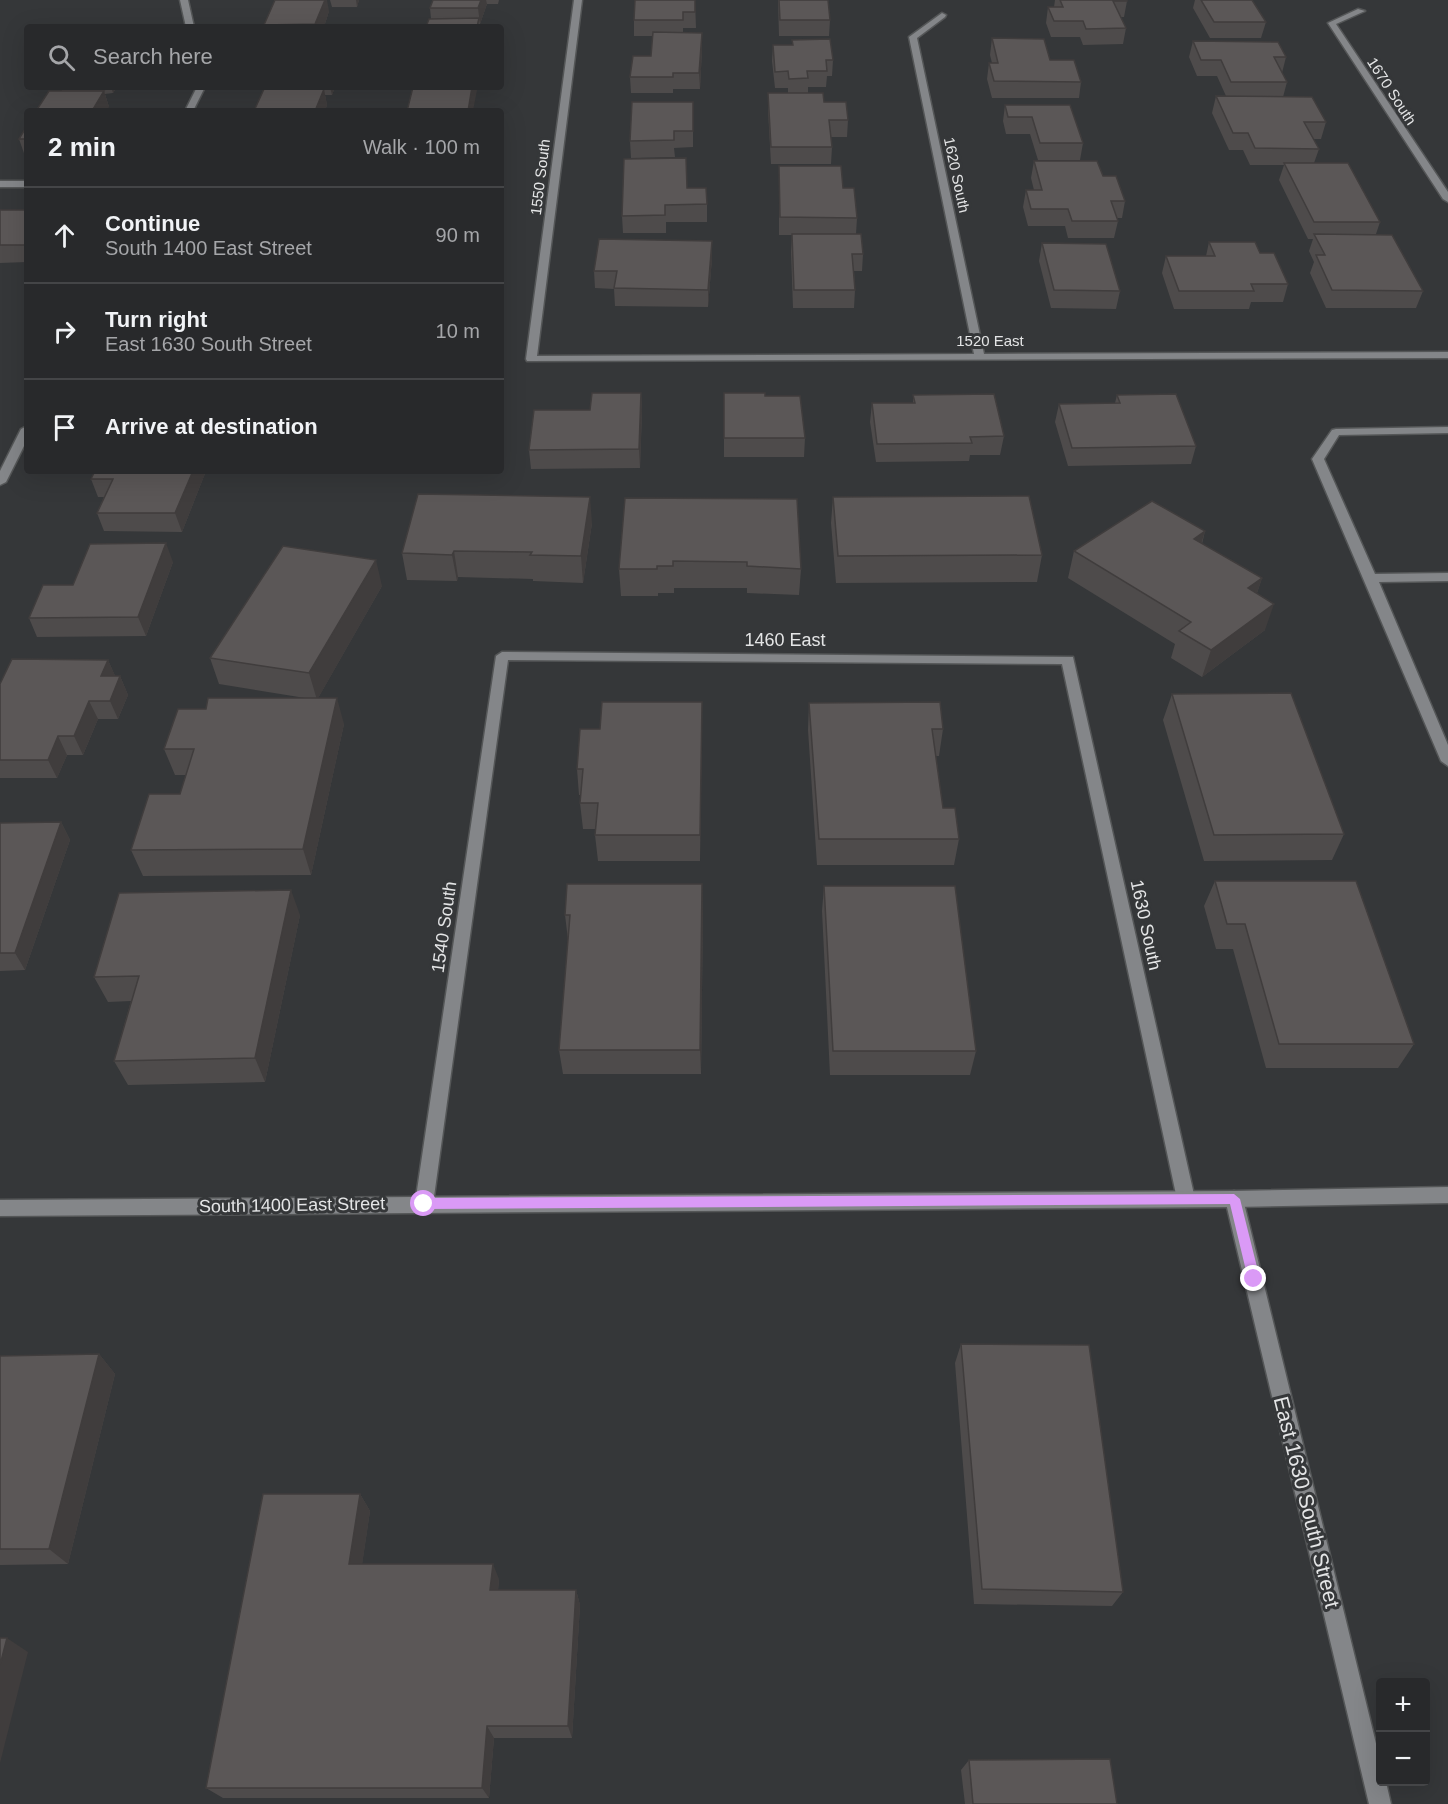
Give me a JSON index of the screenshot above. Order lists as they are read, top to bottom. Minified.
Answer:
{"streets":{"street":["1670 South","1620 South","1550 South","1520 East","1460 East","1630 South","1540 South","South 1400 East Street","East 1630 South Street"]},"crossings":[["1620 South","1520 East"],["1550 South","1520 East"],["1460 East","1630 South"],["1460 East","1540 South"],["1630 South","South 1400 East Street"],["1540 South","South 1400 East Street"],["South 1400 East Street","East 1630 South Street"]],"page":{"search":"Search here","heading":["2 min","Walk · 100 m"],"list":[["Continue","South 1400 East Street","90 m"],["Turn right","East 1630 South Street","10 m"],"Arrive at destination"],"map_buttons":["+","−"]}}
